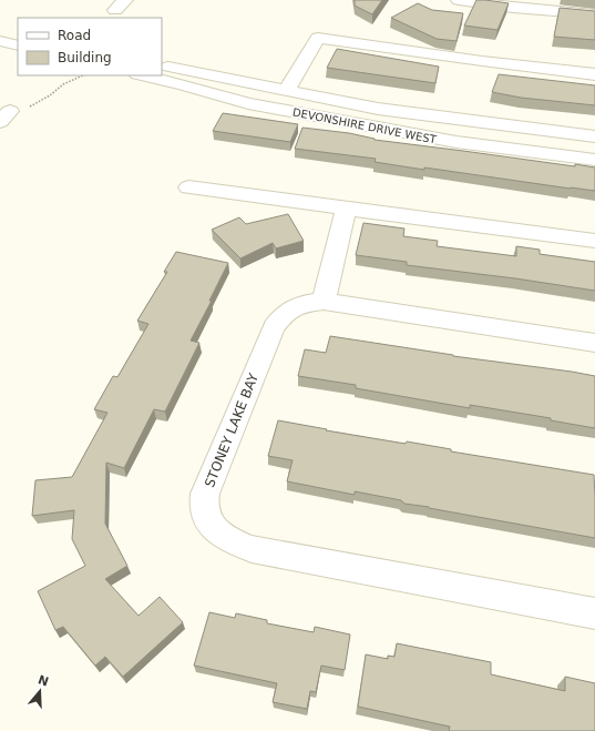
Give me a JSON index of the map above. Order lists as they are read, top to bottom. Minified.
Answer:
{"streets":{"street":["DEVONSHIRE DRIVE WEST","STONEY LAKE BAY"]},"legend":["Road","Building"],"north":"top"}
